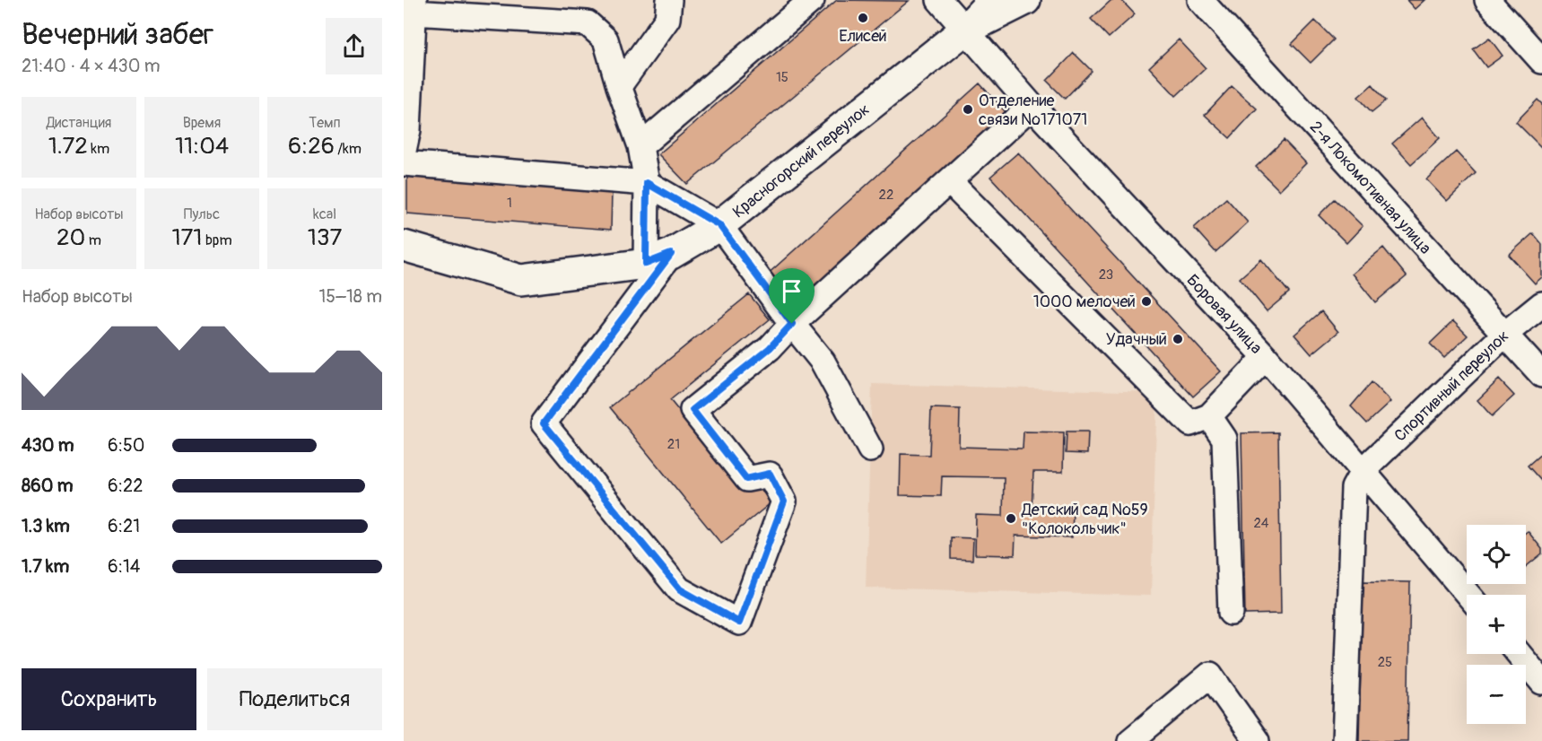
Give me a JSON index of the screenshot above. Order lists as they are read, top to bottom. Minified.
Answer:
{"streets":{"main road":["Красногорский переулок"],"street":["2-я Локомотивная улица","Боровая улица","Спортивный переулок"]},"crossings":[["Красногорский переулок","Боровая улица"],["2-я Локомотивная улица","Спортивный переулок"],["Боровая улица","Спортивный переулок"]],"places":["Елисей","Отделение связи №171071","1000 мелочей","Удачный","Детский сад №59 \"Колокольчик\""],"house_numbers":["15","22","1","23","21","24","25"],"page":{"heading":["Вечерний забег","21:40 · 4 × 430 m"],"stats":[["Дистанция","1.72 km"],["Время","11:04"],["Темп","6:26 /km"],["Набор высоты","20 m"],["Пульс","171 bpm"],["kcal","137"]],"chart":["Набор высоты","15–18 m"],"list":[{"name":"430 m","note":"6:50"},{"name":"860 m","note":"6:22"},{"name":"1.3 km","note":"6:21"},{"name":"1.7 km","note":"6:14"}],"map_buttons":["+","−"],"buttons":["Сохранить","Поделиться"]}}
